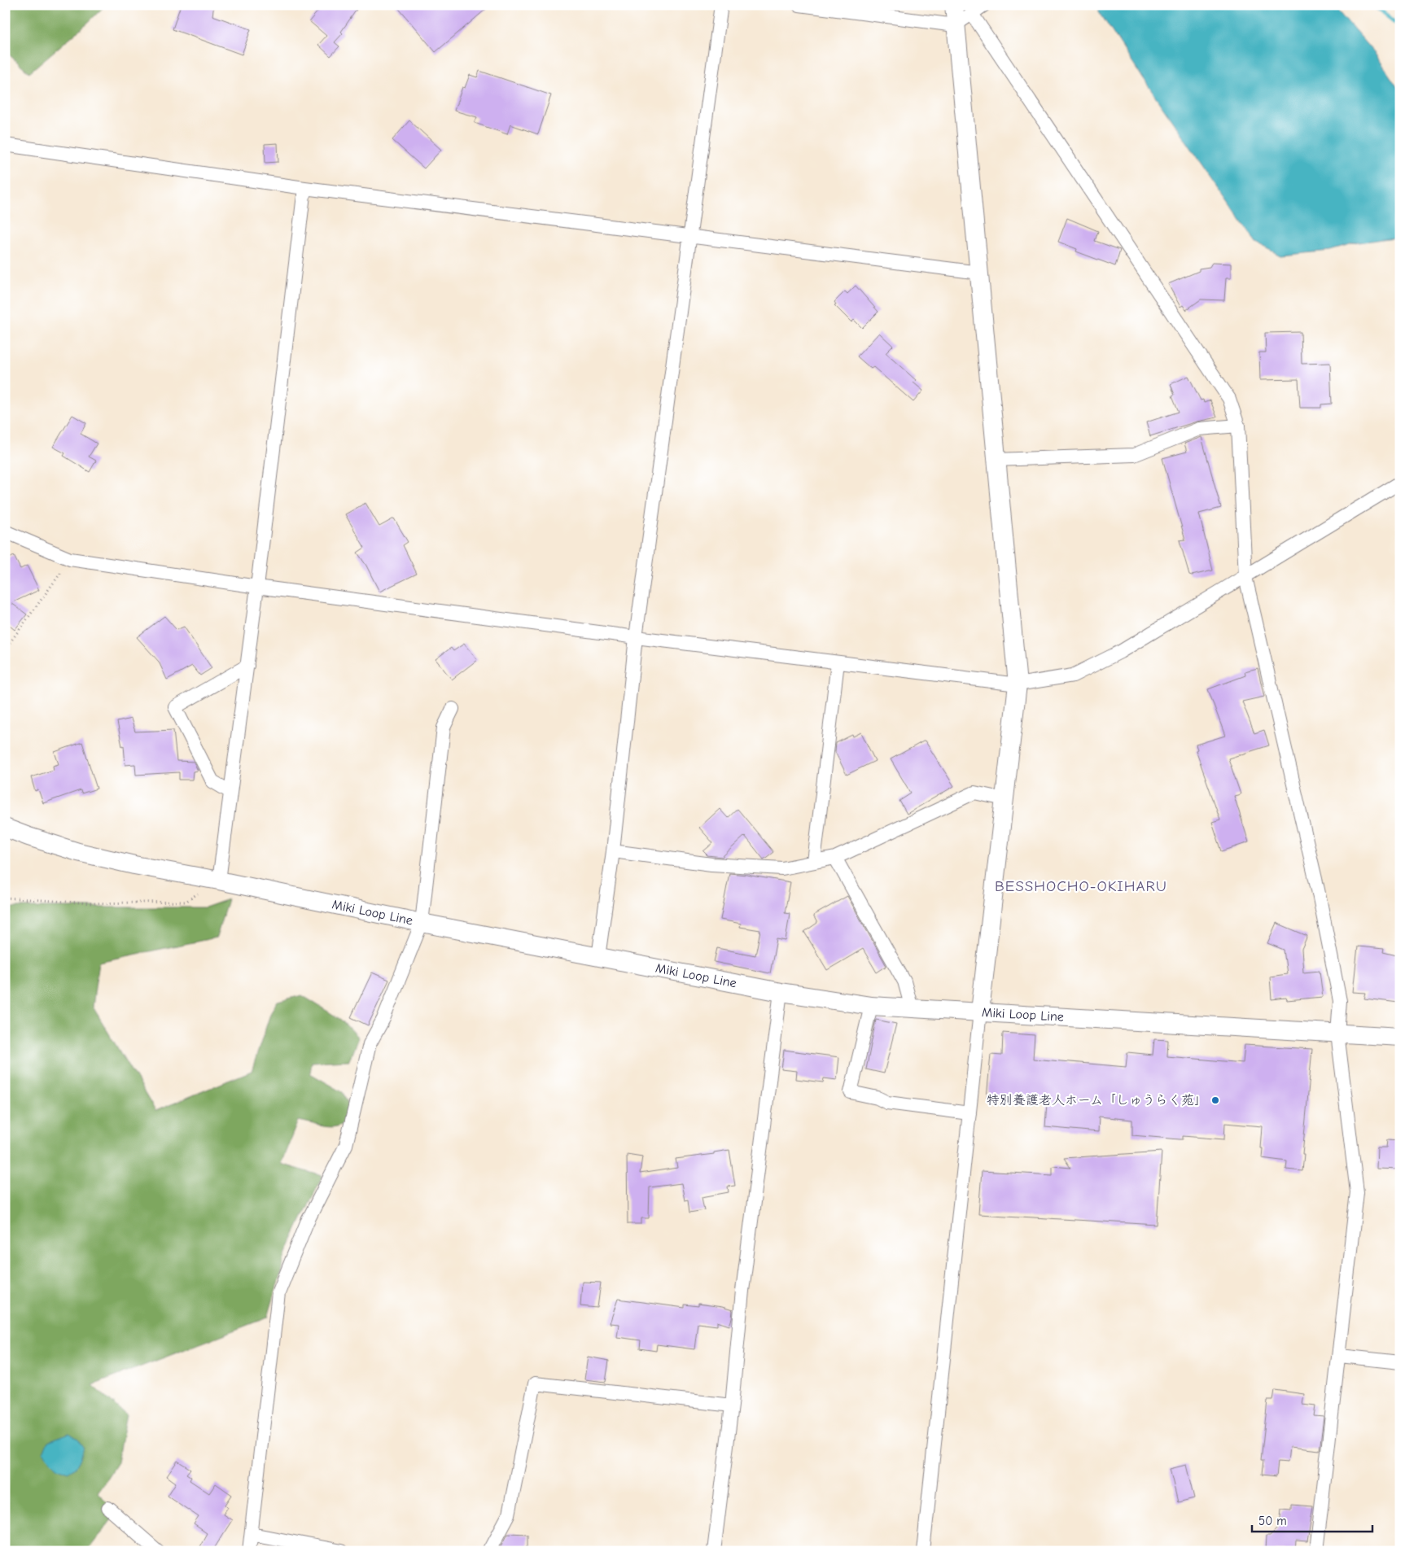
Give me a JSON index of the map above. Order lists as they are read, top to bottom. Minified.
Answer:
{"streets":{"main road":["Miki Loop Line"]},"districts":["BESSHOCHO-OKIHARU"],"places":["特別養護老人ホーム「しゅうらく苑」"],"scale_bar":"50 m"}
